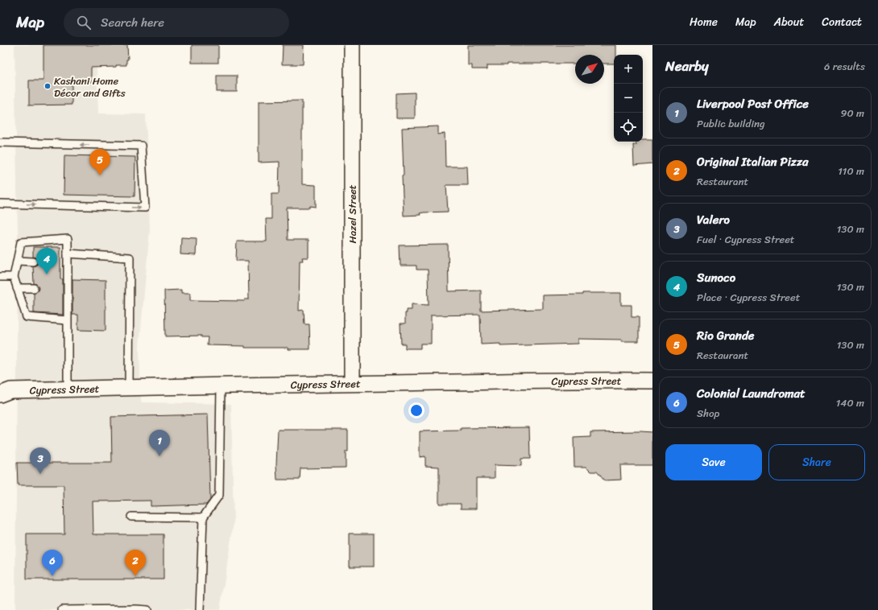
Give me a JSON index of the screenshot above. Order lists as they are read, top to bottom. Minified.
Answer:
{"streets":{"street":["Hazel Street","Cypress Street"]},"crossings":[["Hazel Street","Cypress Street"]],"places":["Kashani Home Décor and Gifts"],"north":"top right","page":{"header":"Map","search":"Search here","nav":["Home","Map","About","Contact"],"heading":["Nearby","6 results"],"map_buttons":["+","−"],"list":[{"mark":"1","name":"Liverpool Post Office","note":"Public building","value":"90 m"},{"mark":"2","name":"Original Italian Pizza","note":"Restaurant","value":"110 m"},{"mark":"3","name":"Valero","note":"Fuel · Cypress Street","value":"130 m"},{"mark":"4","name":"Sunoco","note":"Place · Cypress Street","value":"130 m"},{"mark":"5","name":"Rio Grande","note":"Restaurant","value":"130 m"},{"mark":"6","name":"Colonial Laundromat","note":"Shop","value":"140 m"}],"pins":["5","4","1","3","2","6"],"buttons":["Save","Share"]}}
